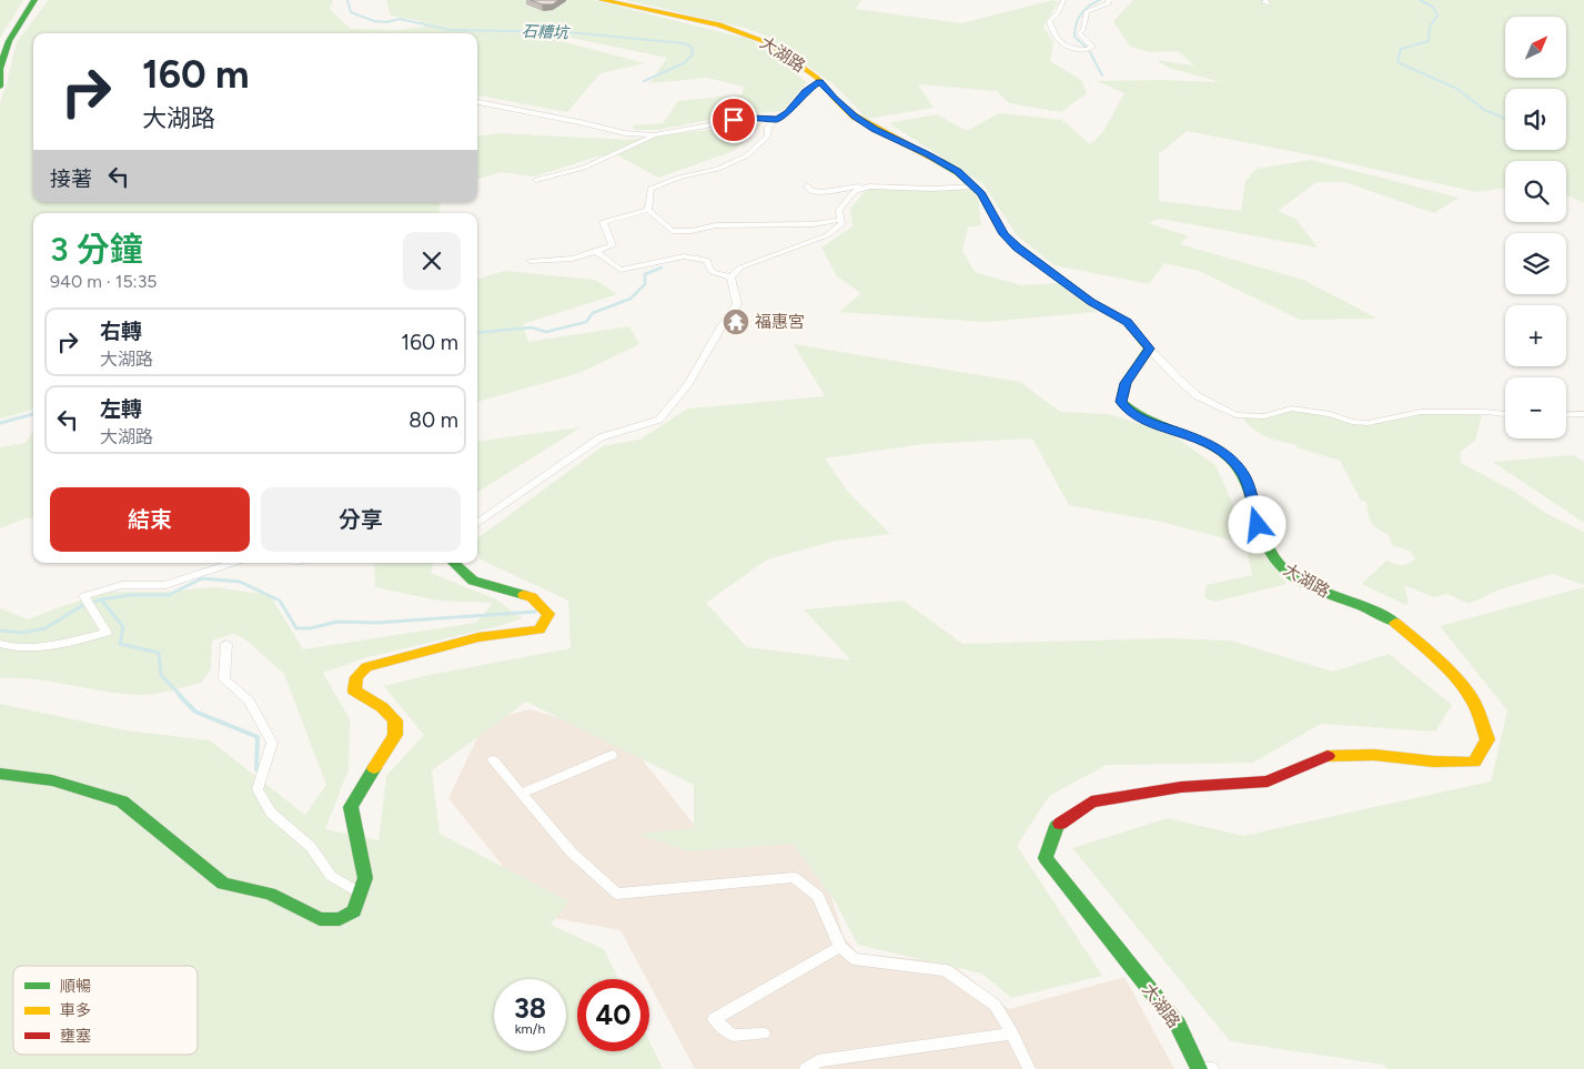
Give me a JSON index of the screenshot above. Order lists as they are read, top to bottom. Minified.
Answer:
{"streets":{"street":["大湖路"]},"water":["石糟坑"],"places":{"temple":["福惠宮"]},"legend":["順暢","車多","壅塞"],"north":"top right","page":{"map_buttons":["+","−"],"turn":["160 m","大湖路"],"then":"接著","heading":["3 分鐘","940 m · 15:35"],"list":[{"name":"右轉","note":"大湖路","value":"160 m"},{"name":"左轉","note":"大湖路","value":"80 m"}],"buttons":["結束","分享"],"speed":"38 km/h","limit":"40"}}
